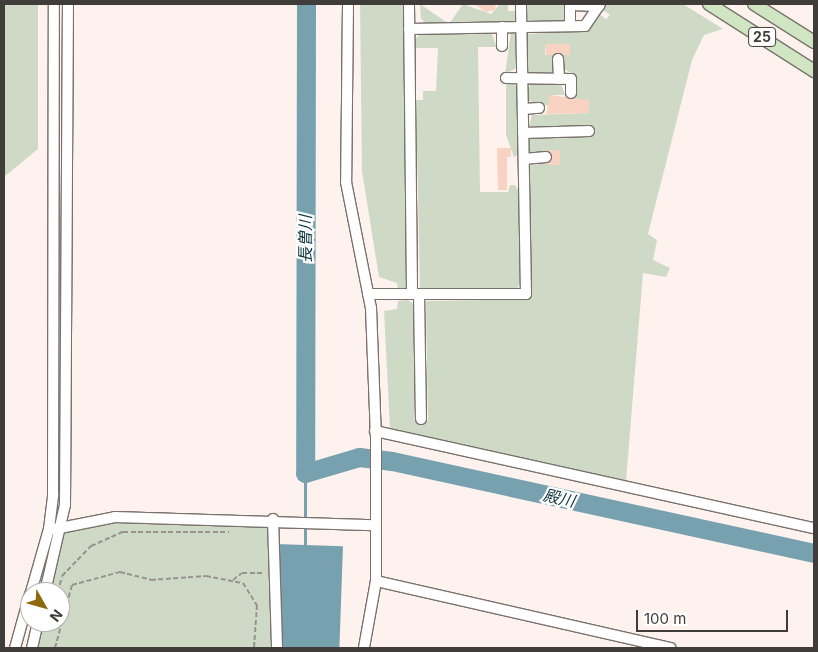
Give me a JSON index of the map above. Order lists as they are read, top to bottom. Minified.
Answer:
{"streets":{"main road":["25"]},"water":["長曽川","殿川"],"scale_bar":"100 m","north":"bottom right"}
